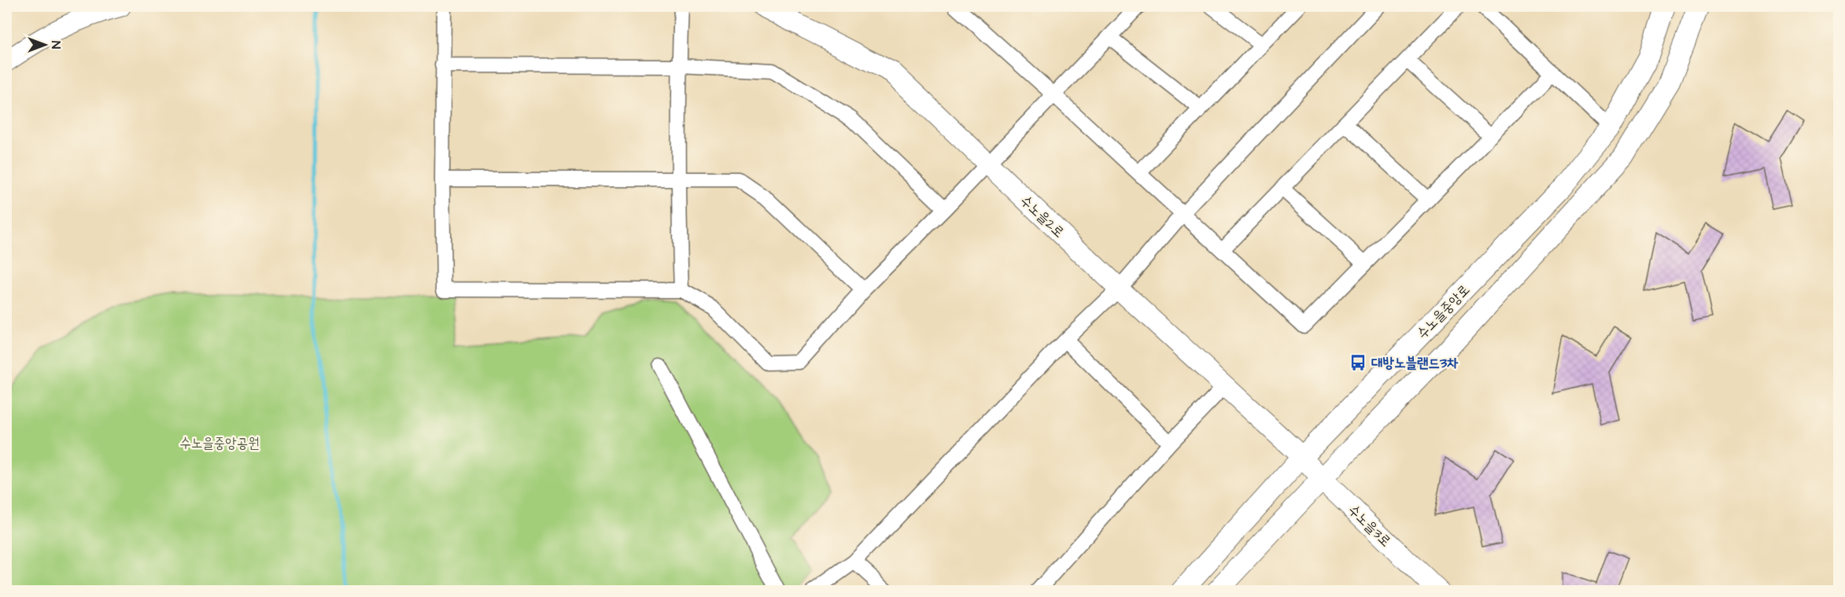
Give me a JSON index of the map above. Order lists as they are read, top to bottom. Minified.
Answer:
{"streets":{"main road":["수노을2로","수노을중앙로","수노을3로"]},"crossings":[["수노을2로","수노을중앙로"],["수노을2로","수노을3로"],["수노을중앙로","수노을3로"]],"parks":["수노을중앙공원"],"places":{"bus stop":["대방노블랜드3차"]},"north":"right"}
